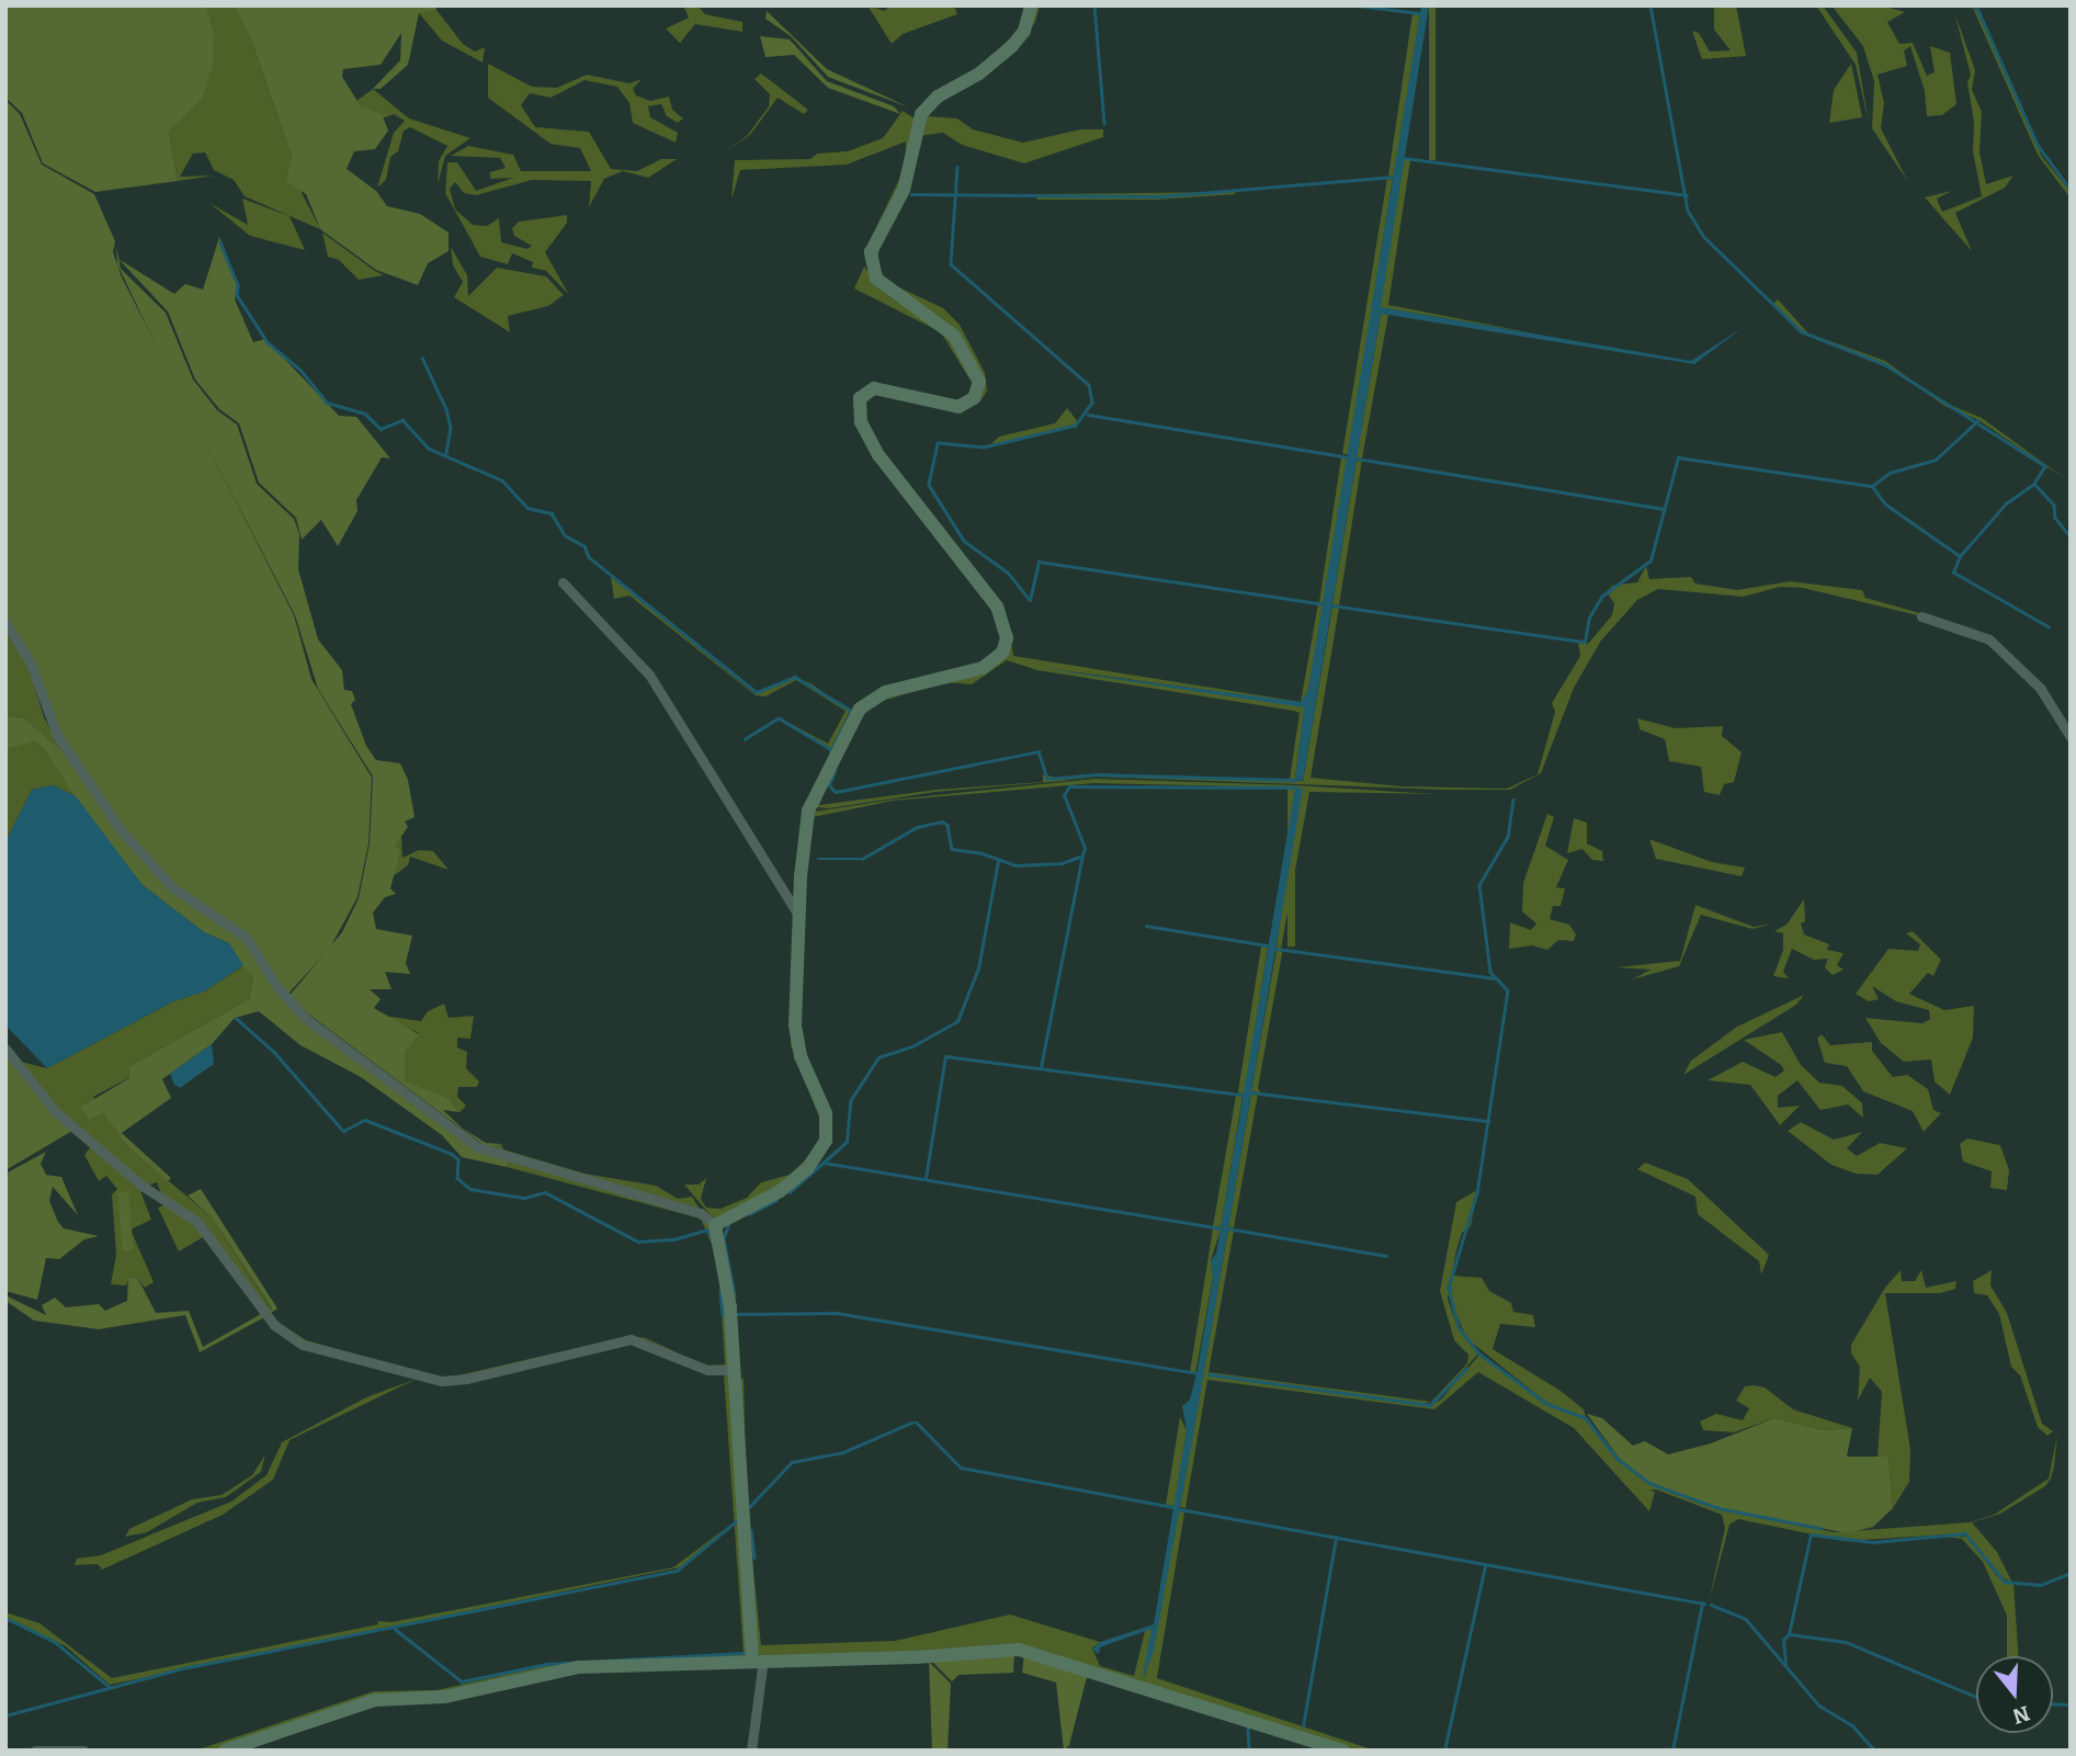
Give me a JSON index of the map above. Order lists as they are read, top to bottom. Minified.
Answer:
{"north":"bottom"}
